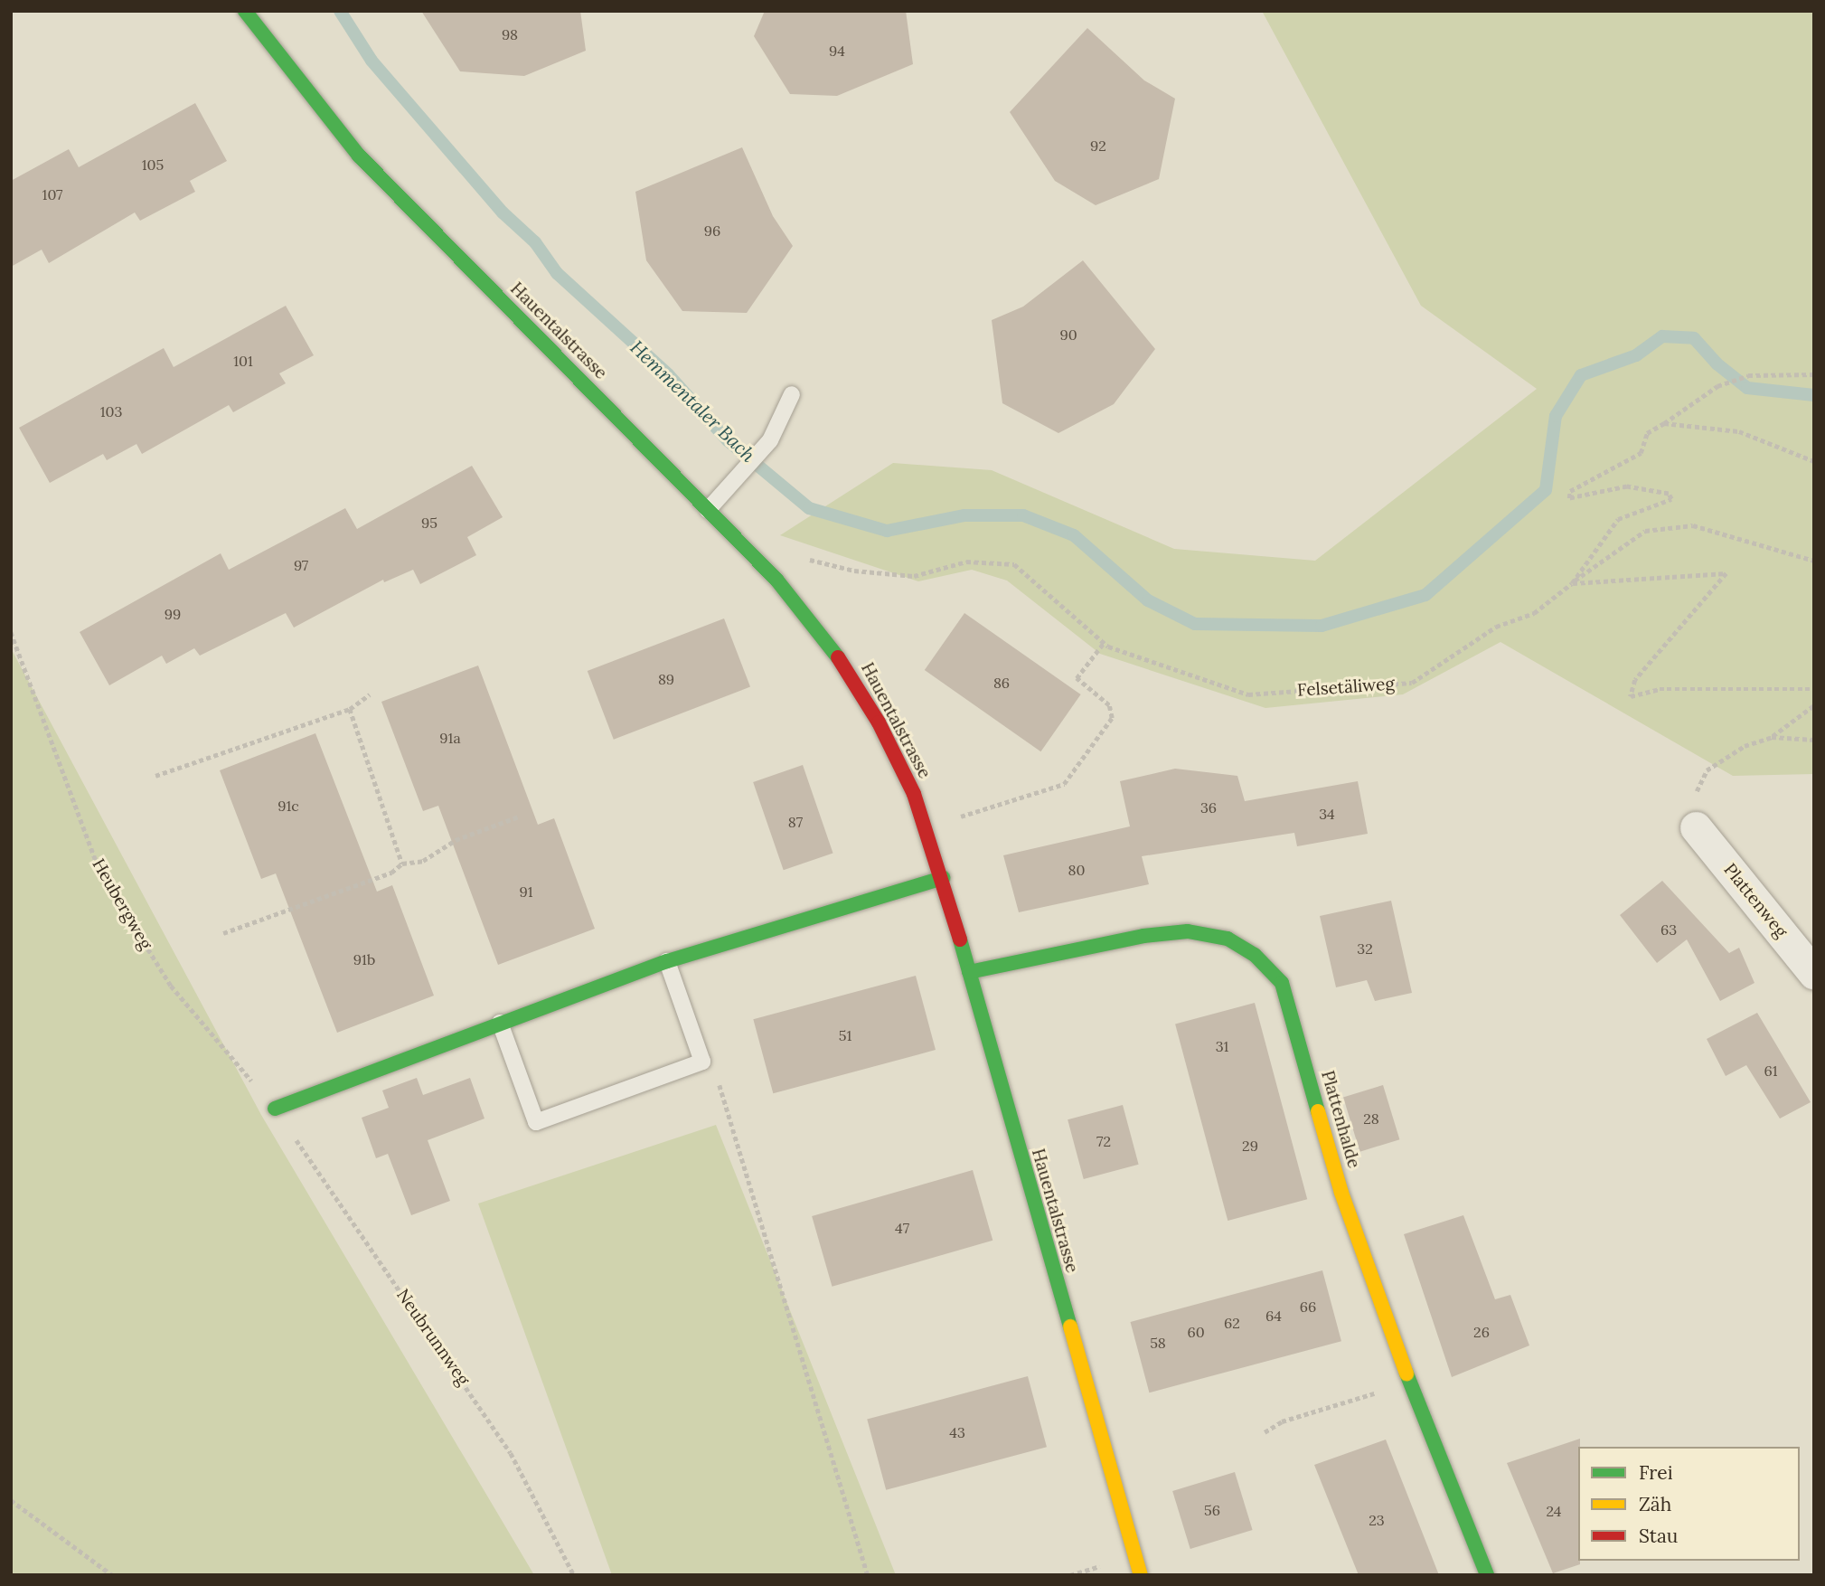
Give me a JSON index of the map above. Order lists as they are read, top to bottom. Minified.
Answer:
{"streets":{"street":["Hauentalstrasse","Plattenweg","Plattenhalde"],"path":["Felsetäliweg","Heubergweg","Neubrunnweg"]},"crossings":[["Hauentalstrasse","Plattenhalde"],["Heubergweg","Neubrunnweg"]],"water":["Hemmentaler Bach"],"house_numbers":["98","94","92","105","107","96","90","101","103","95","97","99","89","86","91a","91c","36","34","87","80","91","63","32","91b","51","31","61","28","72","29","47","66","64","62","60","26","58","43","56","24","23"],"legend":["Frei","Zäh","Stau"]}
